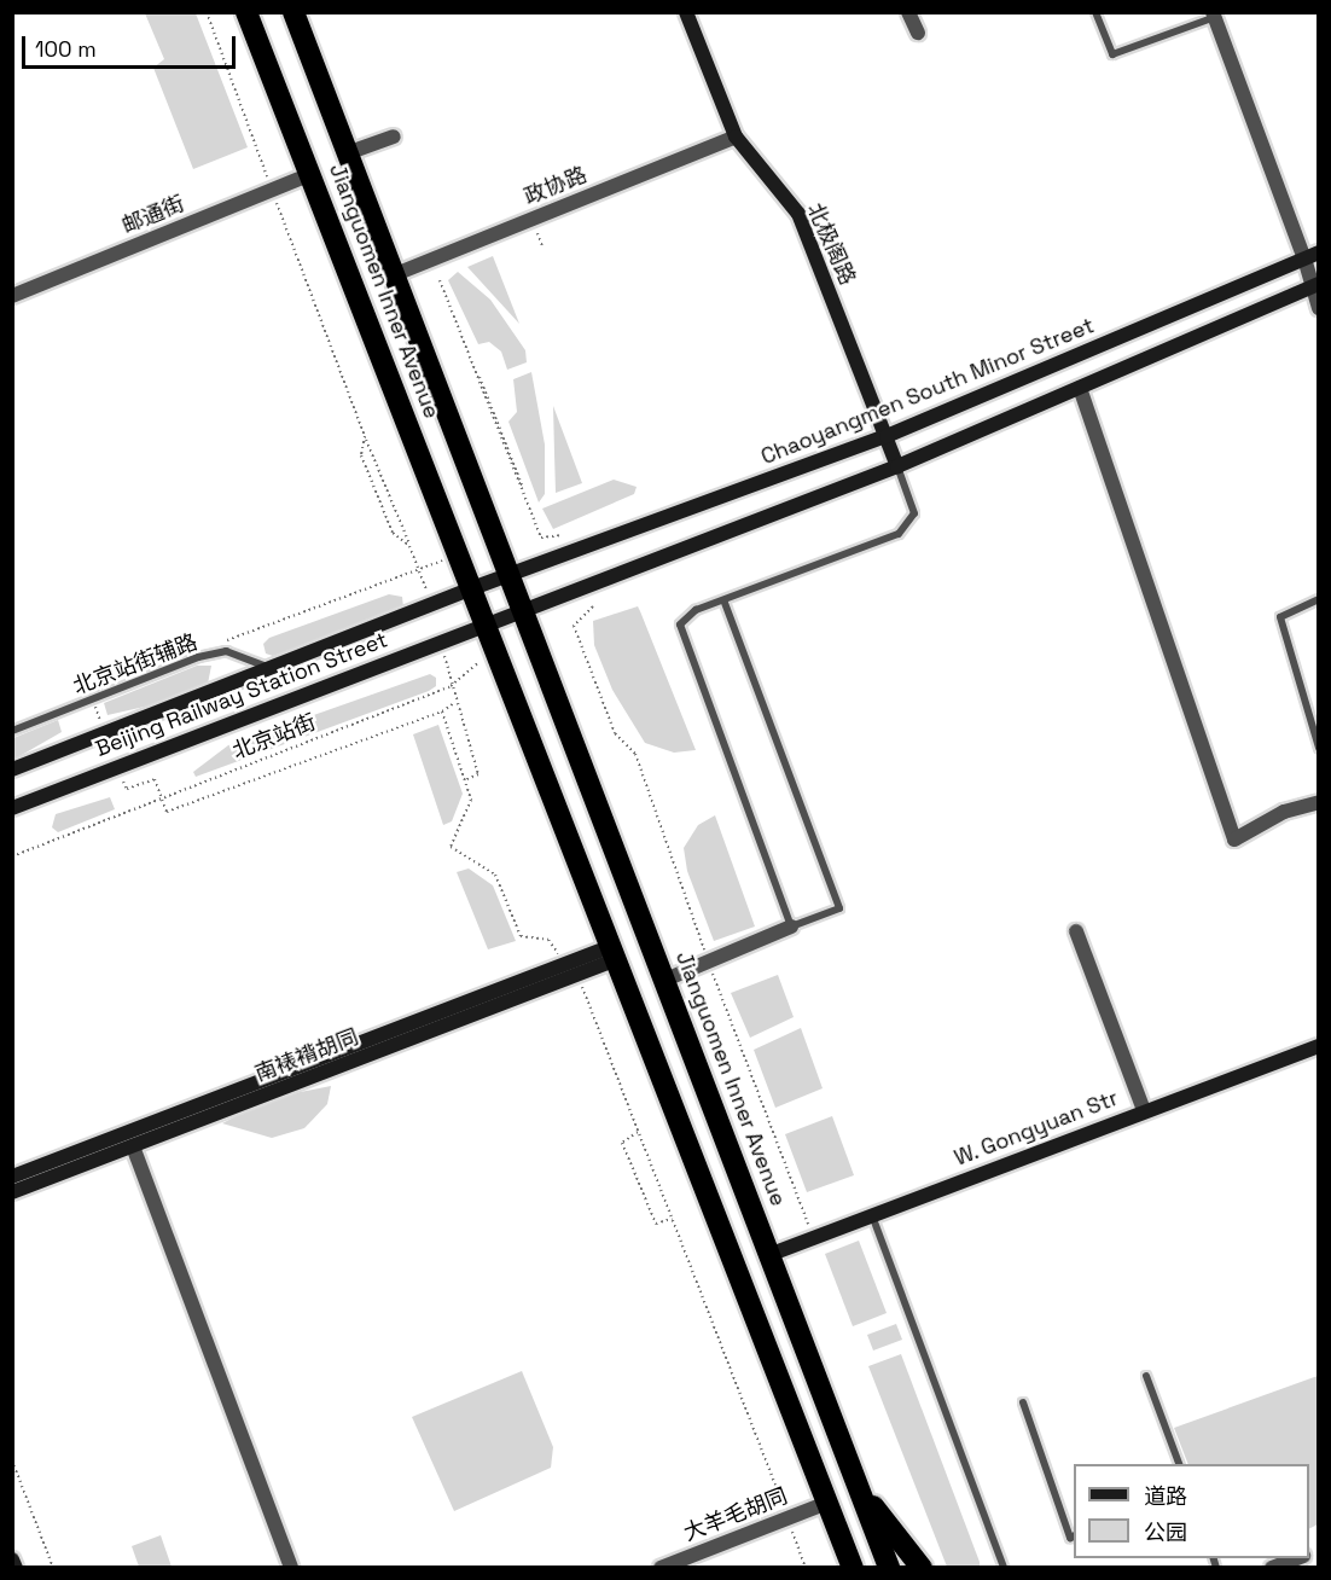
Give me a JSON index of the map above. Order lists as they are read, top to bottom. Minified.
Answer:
{"streets":{"highway":["Jianguomen Inner Avenue"],"main road":["北极阁路","Chaoyangmen South Minor Street","Beijing Railway Station Street","南裱褙胡同","W. Gongyuan Str"],"street":["政协路","邮通街","大羊毛胡同"],"lane":["北京站街辅路"],"path":["北京站街"]},"crossings":[["政协路","北极阁路"],["政协路","Jianguomen Inner Avenue"],["邮通街","Jianguomen Inner Avenue"],["北极阁路","Chaoyangmen South Minor Street"],["Jianguomen Inner Avenue","Chaoyangmen South Minor Street"],["Jianguomen Inner Avenue","Beijing Railway Station Street"],["Jianguomen Inner Avenue","W. Gongyuan Str"],["Chaoyangmen South Minor Street","Beijing Railway Station Street"],["北京站街辅路","Beijing Railway Station Street"]],"legend":["道路","公园"],"scale_bar":"100 m"}
